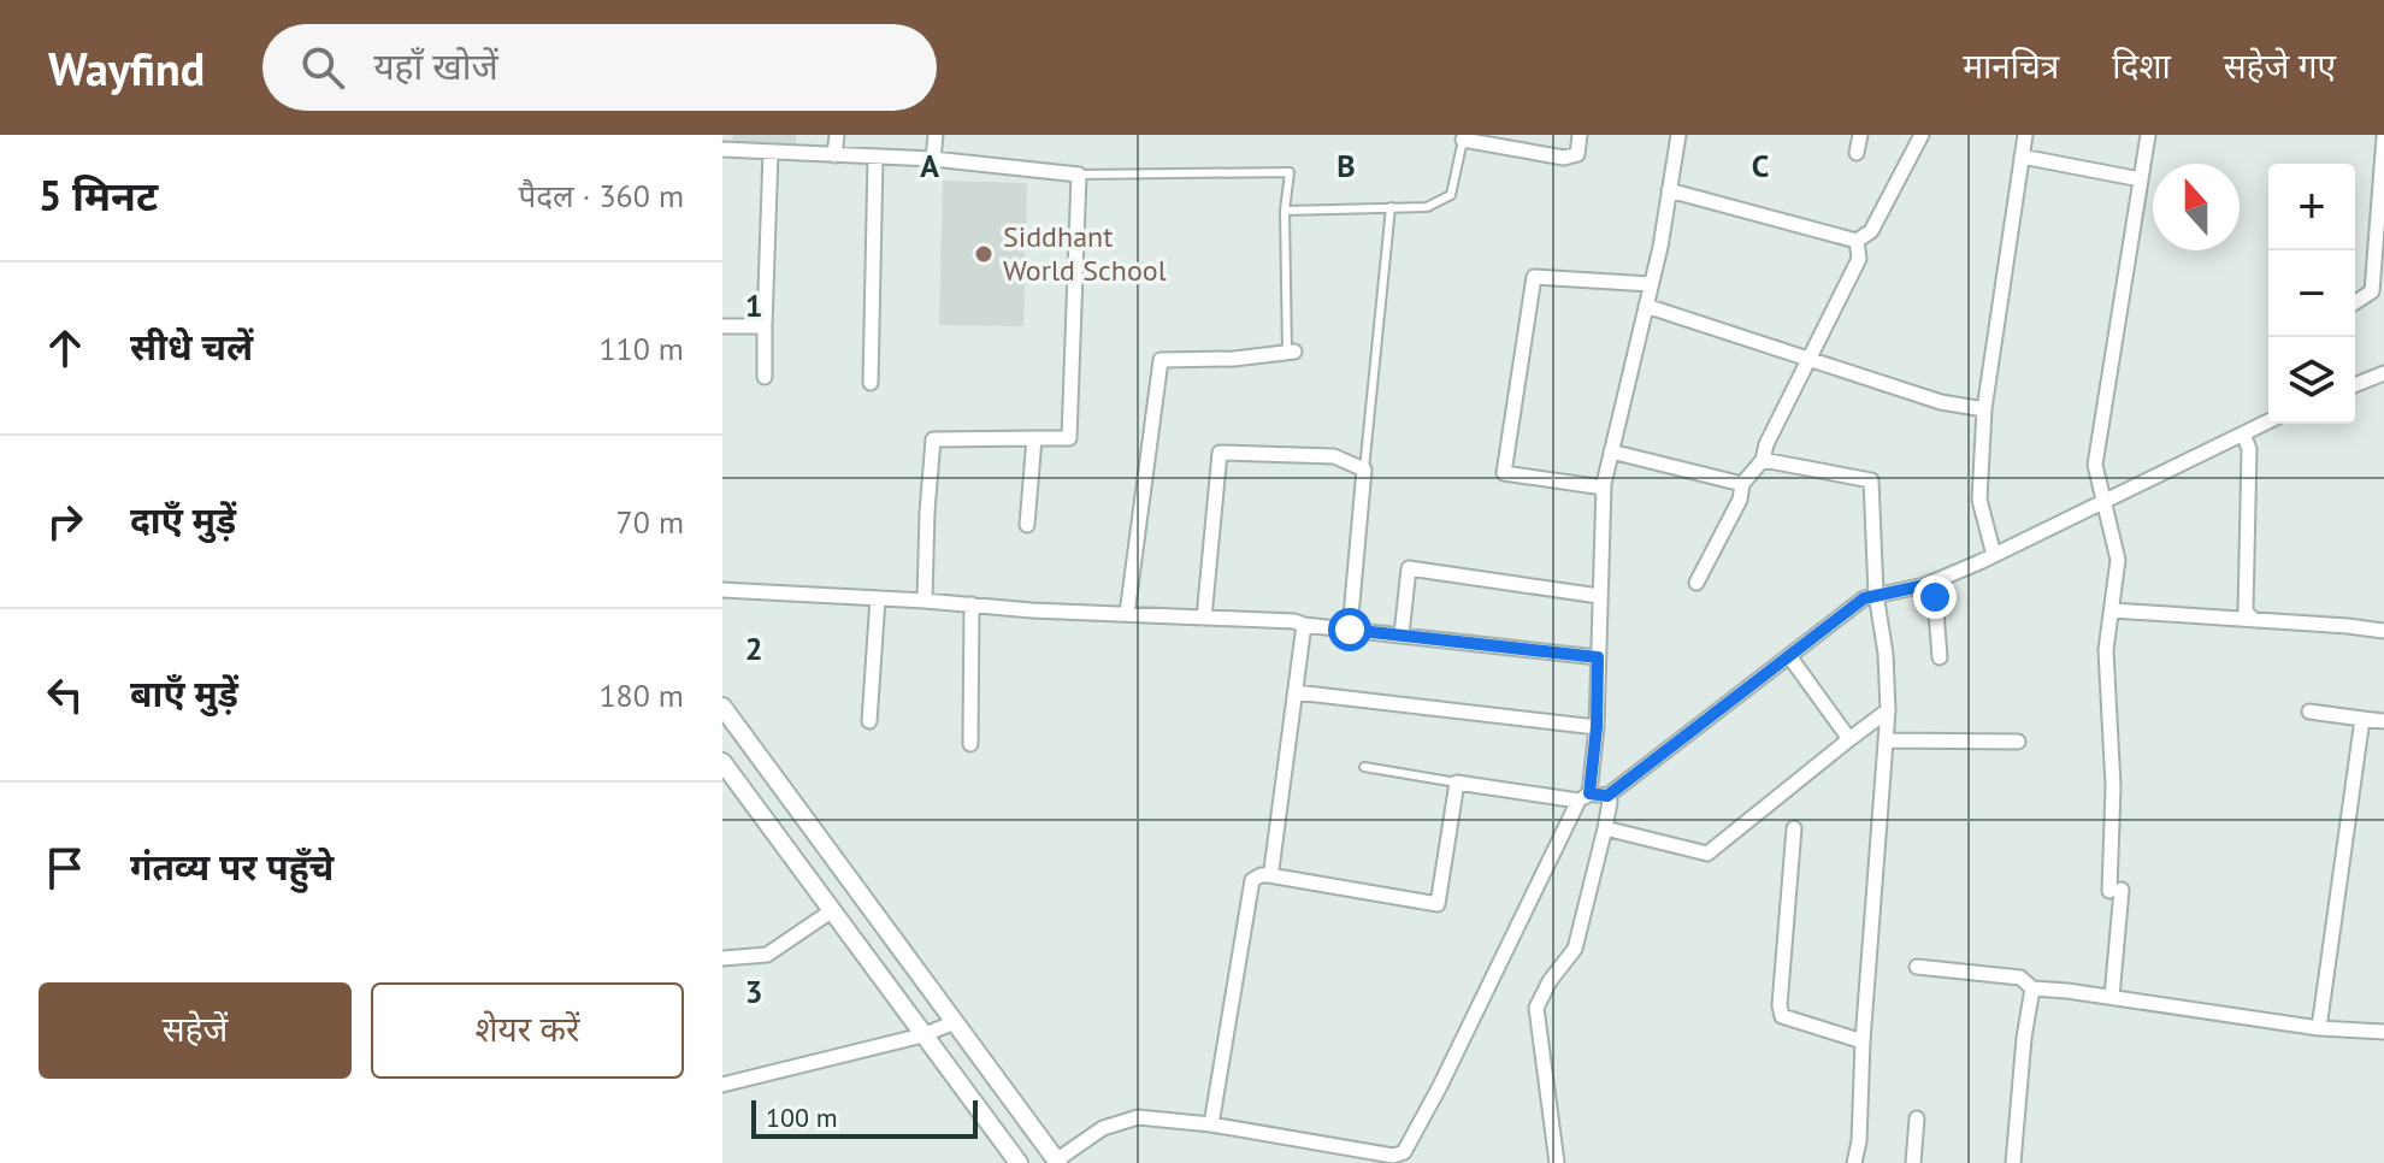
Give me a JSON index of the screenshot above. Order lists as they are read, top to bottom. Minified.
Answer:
{"places":["Siddhant World School"],"scale_bar":"100 m","north":"top","page":{"header":"Wayfind","search":"यहाँ खोजें","nav":["मानचित्र","दिशा","सहेजे गए"],"heading":["5 मिनट","पैदल · 360 m"],"map_buttons":["+","−"],"list":[["सीधे चलें","110 m"],["दाएँ मुड़ें","70 m"],["बाएँ मुड़ें","180 m"],"गंतव्य पर पहुँचे"],"buttons":["सहेजें","शेयर करें"],"scale":"100 m"},"grid":{"columns":["A","B","C"],"rows":["1","2","3"]}}
